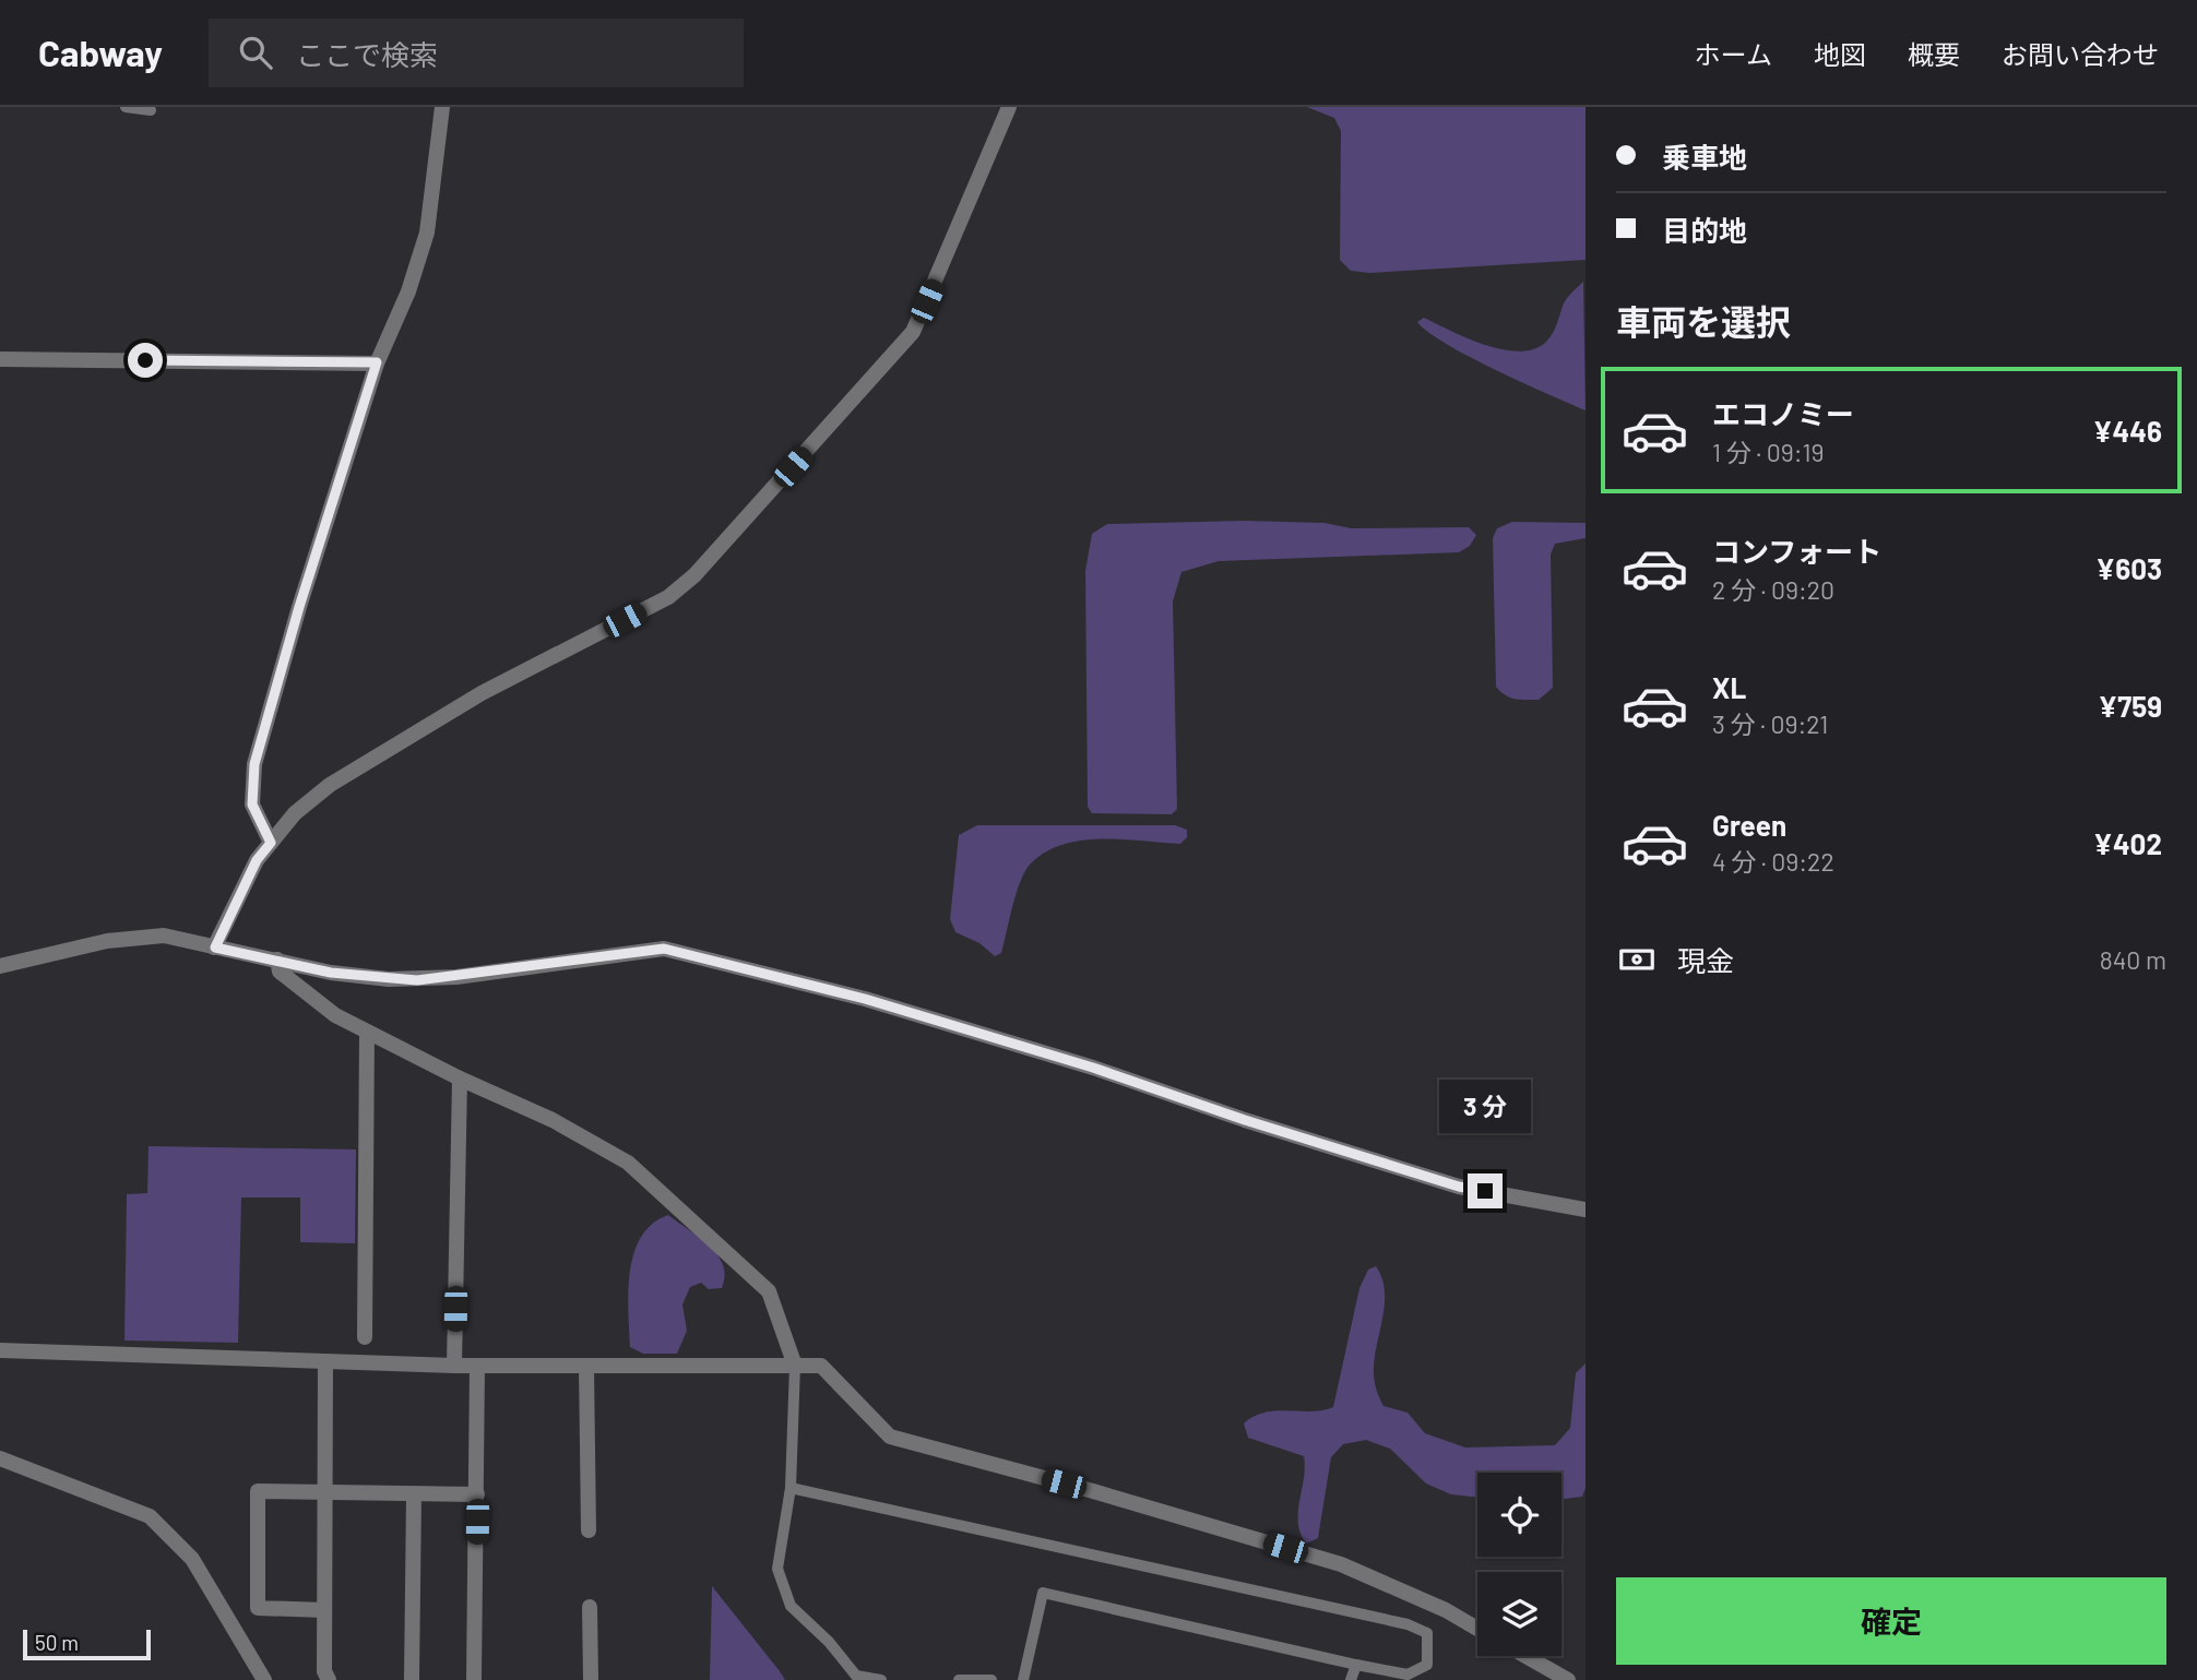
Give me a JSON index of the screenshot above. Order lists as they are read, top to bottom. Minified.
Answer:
{"scale_bar":"50 m","page":{"header":"Cabway","search":"ここで検索","nav":["ホーム","地図","概要","お問い合わせ"],"banner":["乗車地","目的地"],"heading":"車両を選択","list":[{"name":"エコノミー","note":"1 分 · 09:19","value":"¥446"},{"name":"コンフォート","note":"2 分 · 09:20","value":"¥603"},{"name":"XL","note":"3 分 · 09:21","value":"¥759"},{"name":"Green","note":"4 分 · 09:22","value":"¥402"}],"pay":["現金","840 m"],"bubble":"3 分","buttons":"確定","scale":"50 m"}}
